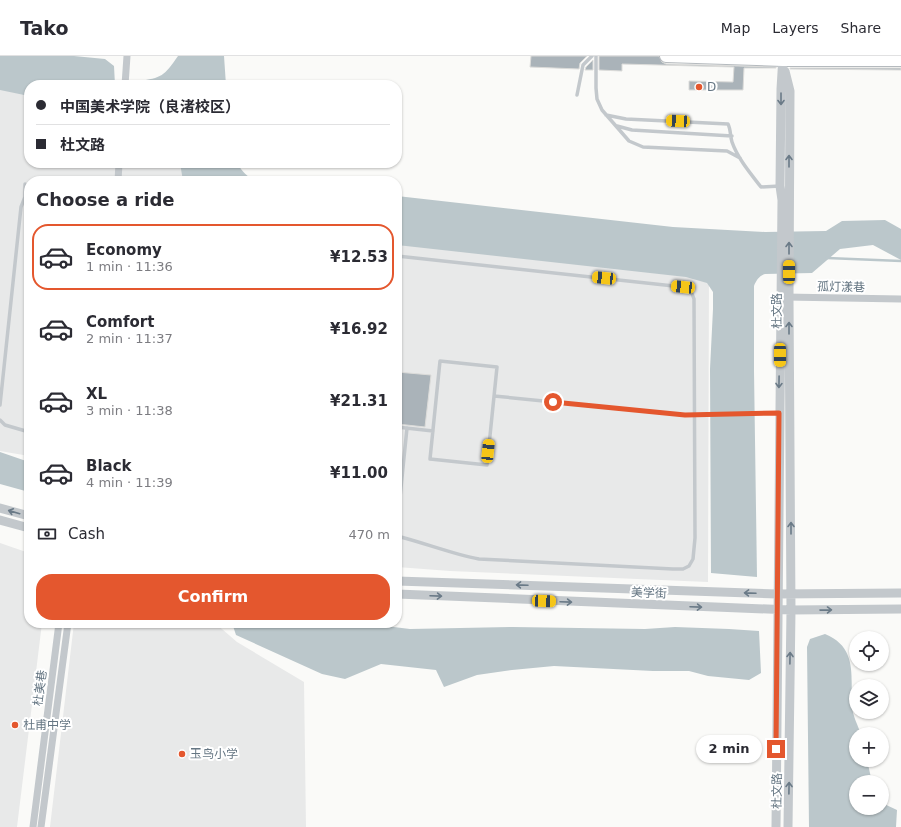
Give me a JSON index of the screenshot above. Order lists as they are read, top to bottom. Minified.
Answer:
{"streets":{"street":["孤灯漾巷","杜文路","美学街","杜美巷"]},"crossings":[["孤灯漾巷","杜文路"],["杜文路","美学街"]],"places":["D","杜甫中学","玉鸟小学"],"page":{"header":"Tako","nav":["Map","Layers","Share"],"banner":["中国美术学院（良渚校区）","杜文路"],"heading":"Choose a ride","list":[{"name":"Economy","note":"1 min · 11:36","value":"¥12.53"},{"name":"Comfort","note":"2 min · 11:37","value":"¥16.92"},{"name":"XL","note":"3 min · 11:38","value":"¥21.31"},{"name":"Black","note":"4 min · 11:39","value":"¥11.00"}],"pay":["Cash","470 m"],"buttons":"Confirm","map_buttons":["+","−"],"bubble":"2 min"}}
